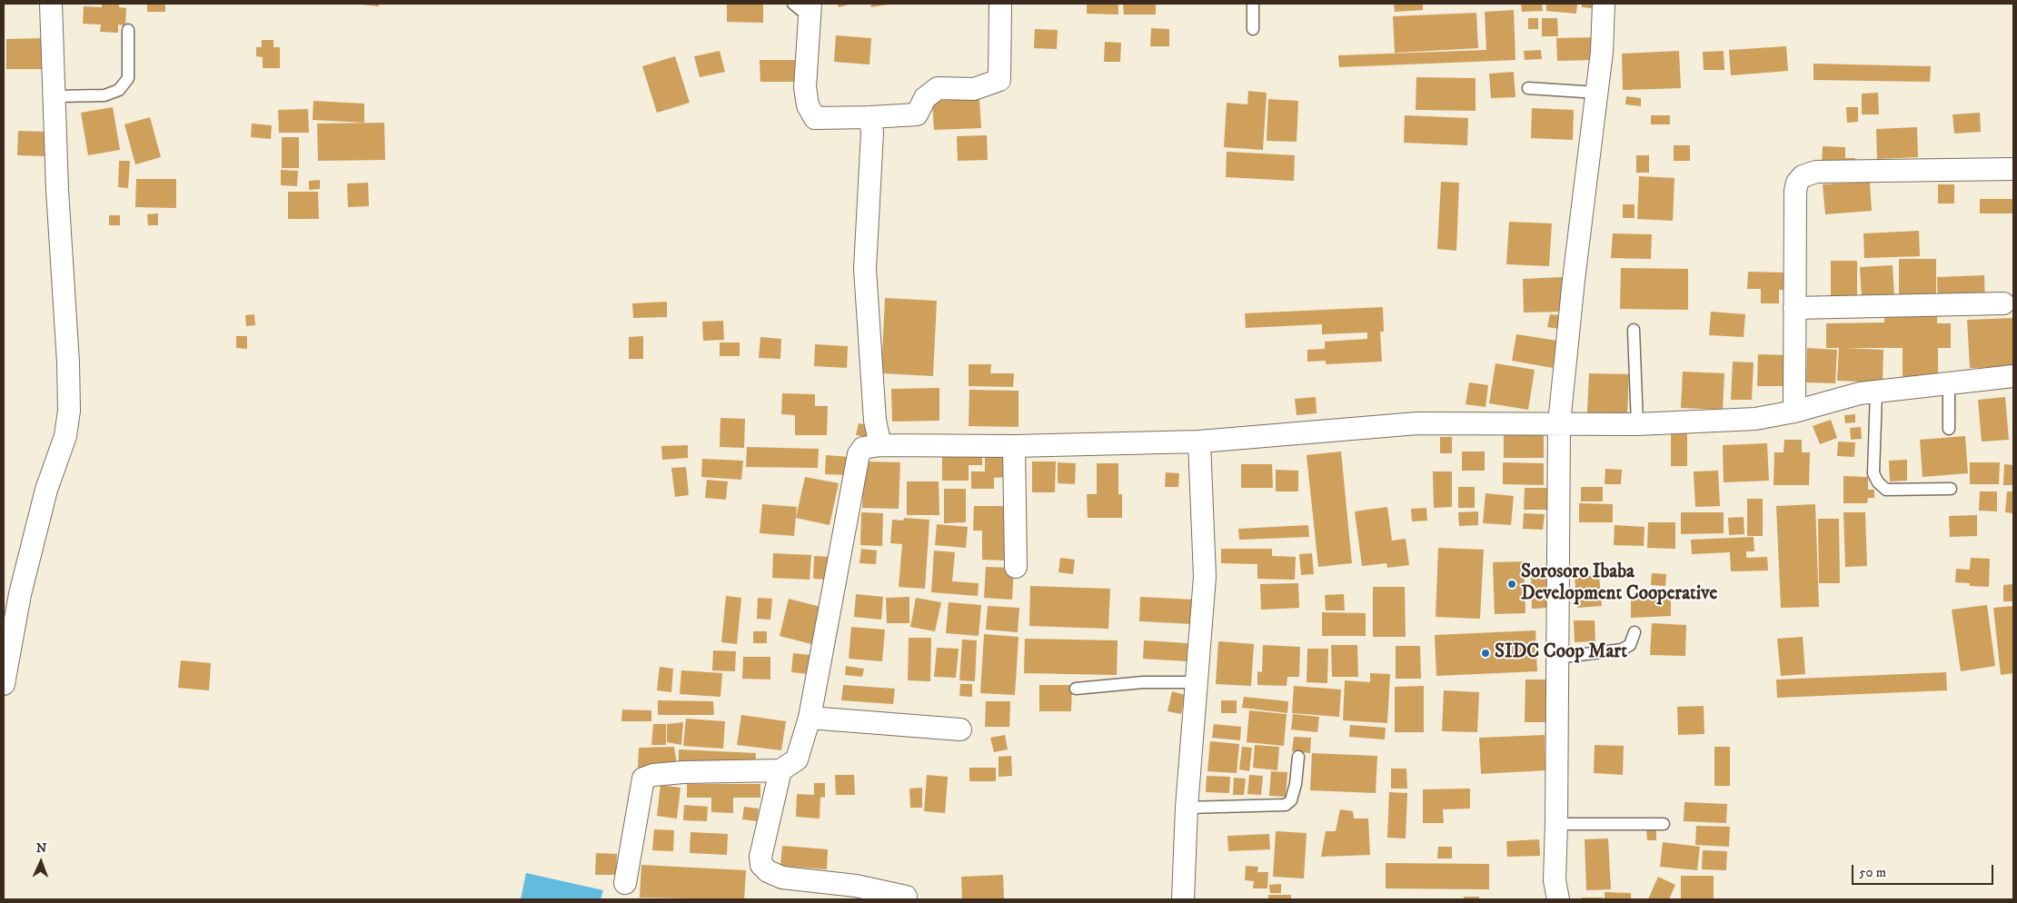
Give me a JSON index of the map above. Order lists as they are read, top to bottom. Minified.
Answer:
{"places":["Sorosoro Ibaba Development Cooperative","SIDC Coop Mart"],"scale_bar":"50 m","north":"top"}
